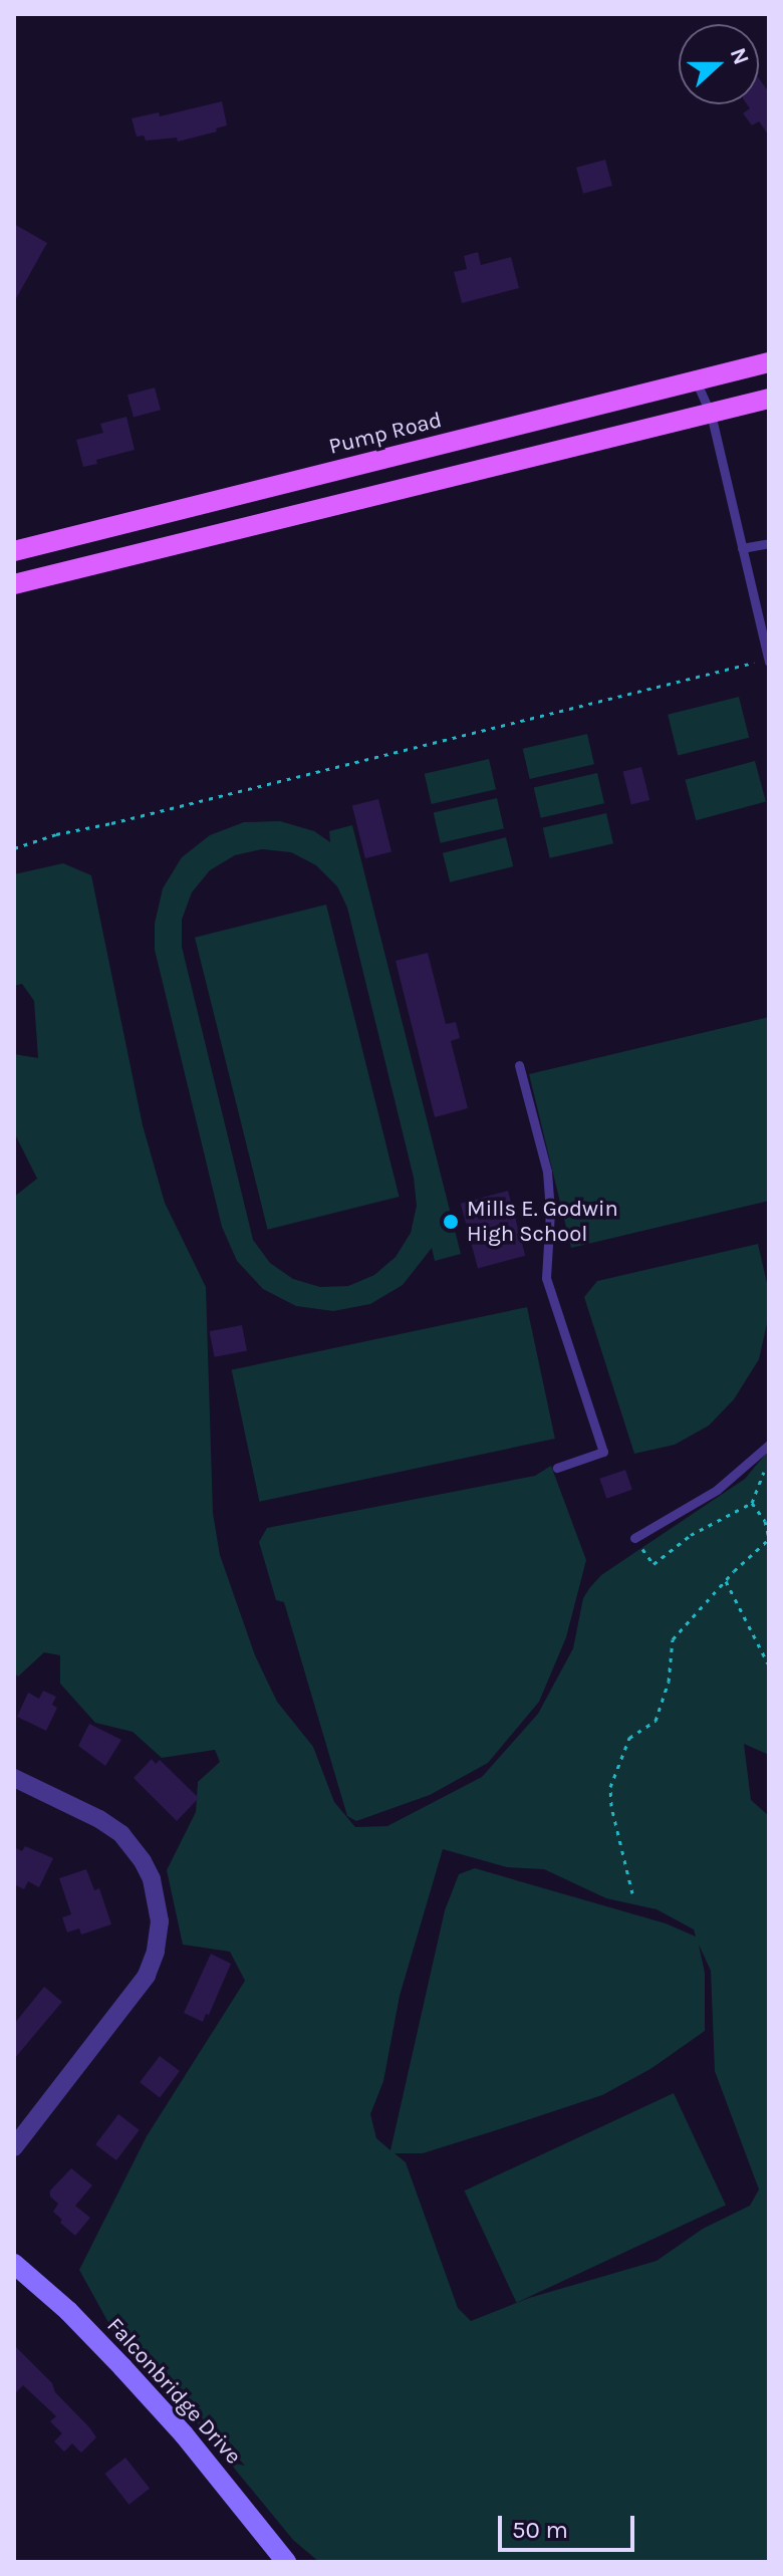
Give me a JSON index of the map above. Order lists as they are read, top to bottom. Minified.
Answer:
{"streets":{"main road":["Pump Road"],"street":["Falconbridge Drive"]},"places":["Mills E. Godwin High School"],"scale_bar":"50 m","north":"right"}
